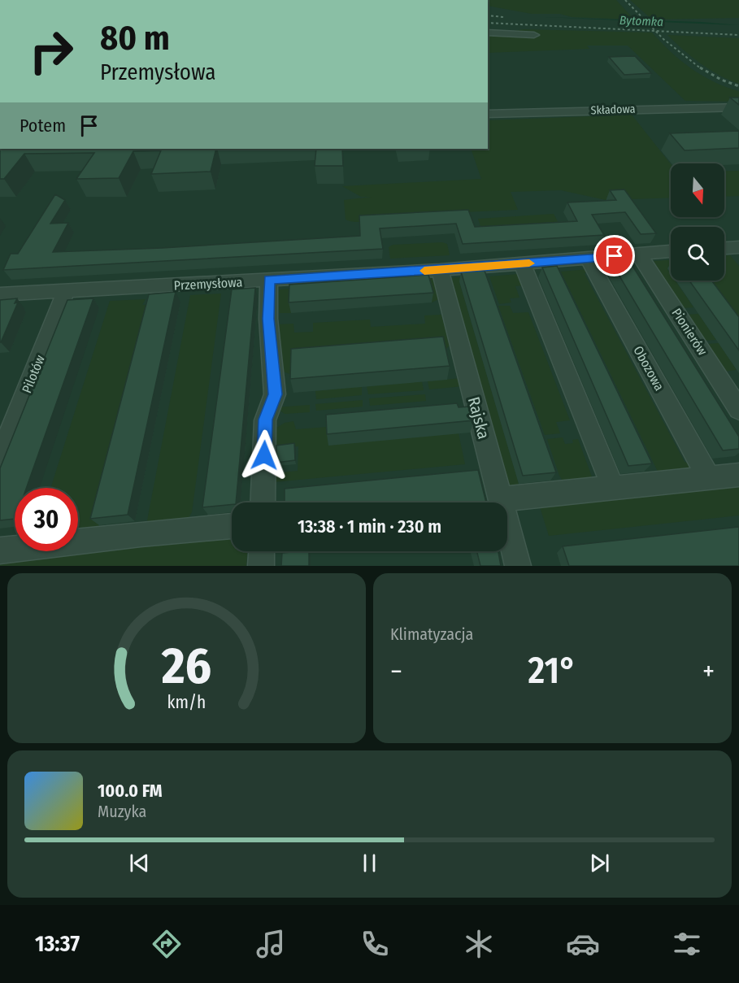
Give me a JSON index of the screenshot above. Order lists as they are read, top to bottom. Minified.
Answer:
{"streets":{"street":["Składowa","Przemysłowa","Pionierów","Obozowa","Pilotów","Rajska"]},"crossings":[["Przemysłowa","Pionierów"],["Przemysłowa","Obozowa"],["Przemysłowa","Pilotów"],["Przemysłowa","Rajska"]],"water":["Bytomka"],"north":"bottom","page":{"turn":["80 m","Przemysłowa"],"then":"Potem","limit":"30","trip":"13:38 · 1 min · 230 m","tile":"Klimatyzacja","heat":["−","21°","+"],"song":["100.0 FM","Muzyka"],"tabs":"13:37","gauge":["26","km/h"]}}
